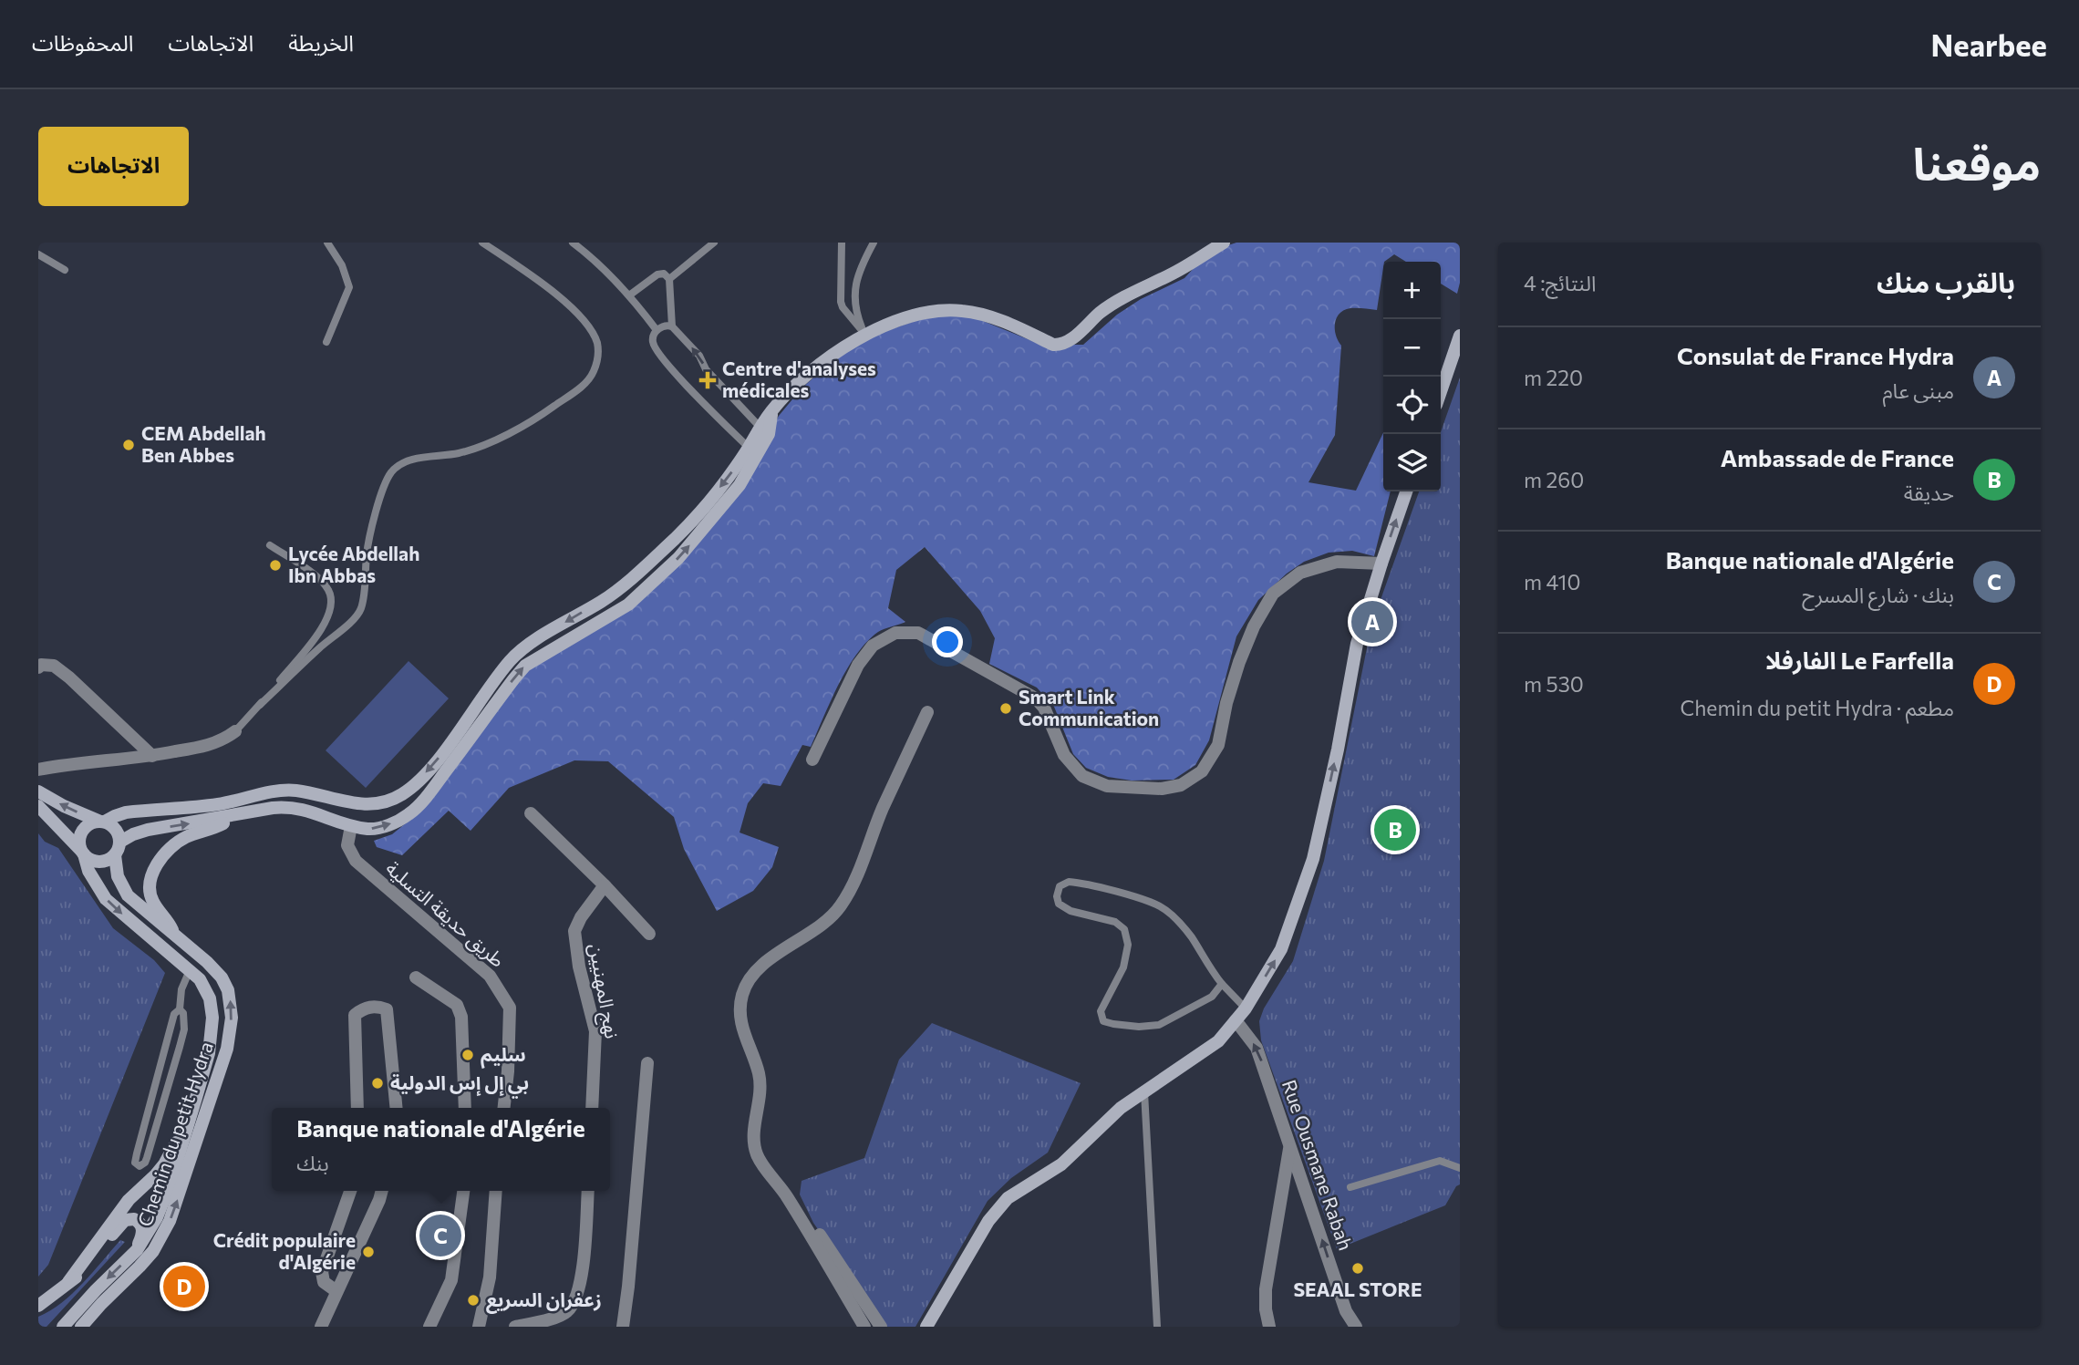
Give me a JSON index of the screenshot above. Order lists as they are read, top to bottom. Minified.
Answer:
{"streets":{"main road":["Chemin du petit Hydra"],"street":["طريق حديقة التسلية","نهج المهنيين","Rue Ousmane Rabah"]},"one_way":["Rue Ousmane Rabah"],"places":{"health":["Centre d'analyses médicales"],"other":["CEM Abdellah Ben Abbes","Lycée Abdellah Ibn Abbas","Smart Link Communication","سليم","بي إل إس الدولية","Crédit populaire d'Algérie","SEAAL STORE","زعفران السريع"]},"page":{"header":"Nearbee","nav":["الخريطة","الاتجاهات","المحفوظات"],"title":"موقعنا","buttons":"الاتجاهات","heading":["بالقرب منك","النتائج: 4"],"map_buttons":["+","−"],"list":[{"mark":"A","name":"Consulat de France Hydra","note":"مبنى عام","value":"220 m"},{"mark":"B","name":"Ambassade de France","note":"حديقة","value":"260 m"},{"mark":"C","name":"Banque nationale d'Algérie","note":"بنك · شارع المسرح","value":"410 m"},{"mark":"D","name":"Le Farfella الفارفلا","note":"مطعم · Chemin du petit Hydra","value":"530 m"}],"pins":["A","B","C","D"],"popup":["Banque nationale d'Algérie","بنك"]}}
